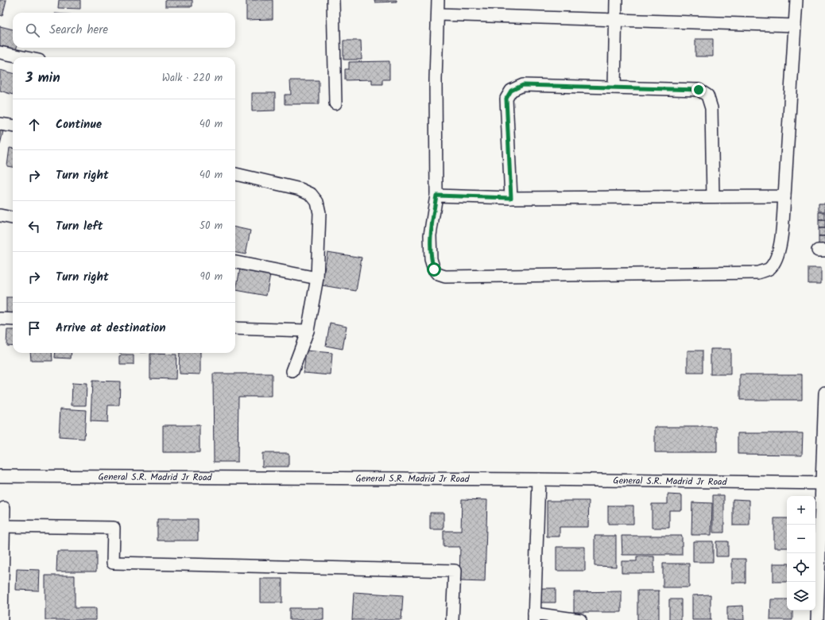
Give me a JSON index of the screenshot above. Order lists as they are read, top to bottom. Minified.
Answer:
{"streets":{"street":["General S.R. Madrid Jr Road"]},"page":{"search":"Search here","heading":["3 min","Walk · 220 m"],"list":[["Continue","40 m"],["Turn right","40 m"],["Turn left","50 m"],["Turn right","90 m"],"Arrive at destination"],"map_buttons":["+","−"]}}
